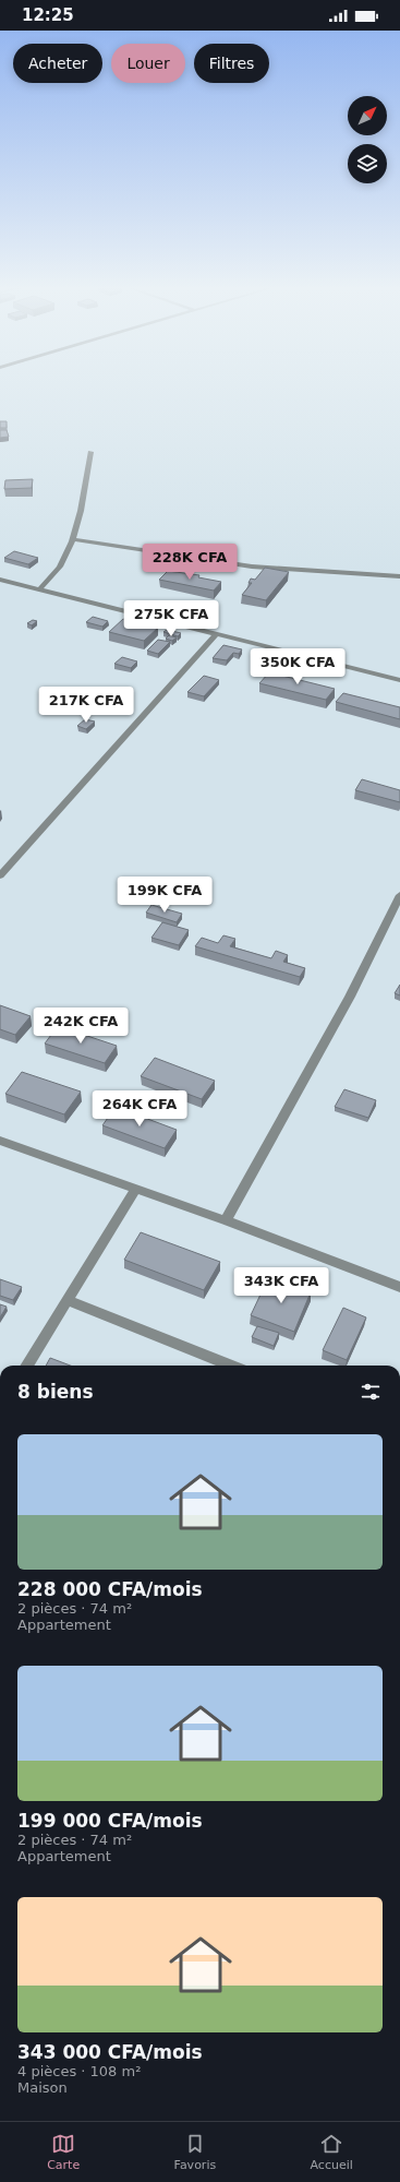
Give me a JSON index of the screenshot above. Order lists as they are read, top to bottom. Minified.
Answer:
{"north":"top right","page":{"status":"12:25","chip":["Acheter","Louer","Filtres"],"price":["228K CFA","275K CFA","350K CFA","217K CFA","199K CFA","242K CFA","264K CFA","343K CFA"],"heading":"8 biens","list":[{"name":"228 000 CFA/mois","note":"2 pièces · 74 m² · Appartement"},{"name":"199 000 CFA/mois","note":"2 pièces · 74 m² · Appartement"},{"name":"343 000 CFA/mois","note":"4 pièces · 108 m² · Maison"}],"tabs":["Carte","Favoris","Accueil"]}}
